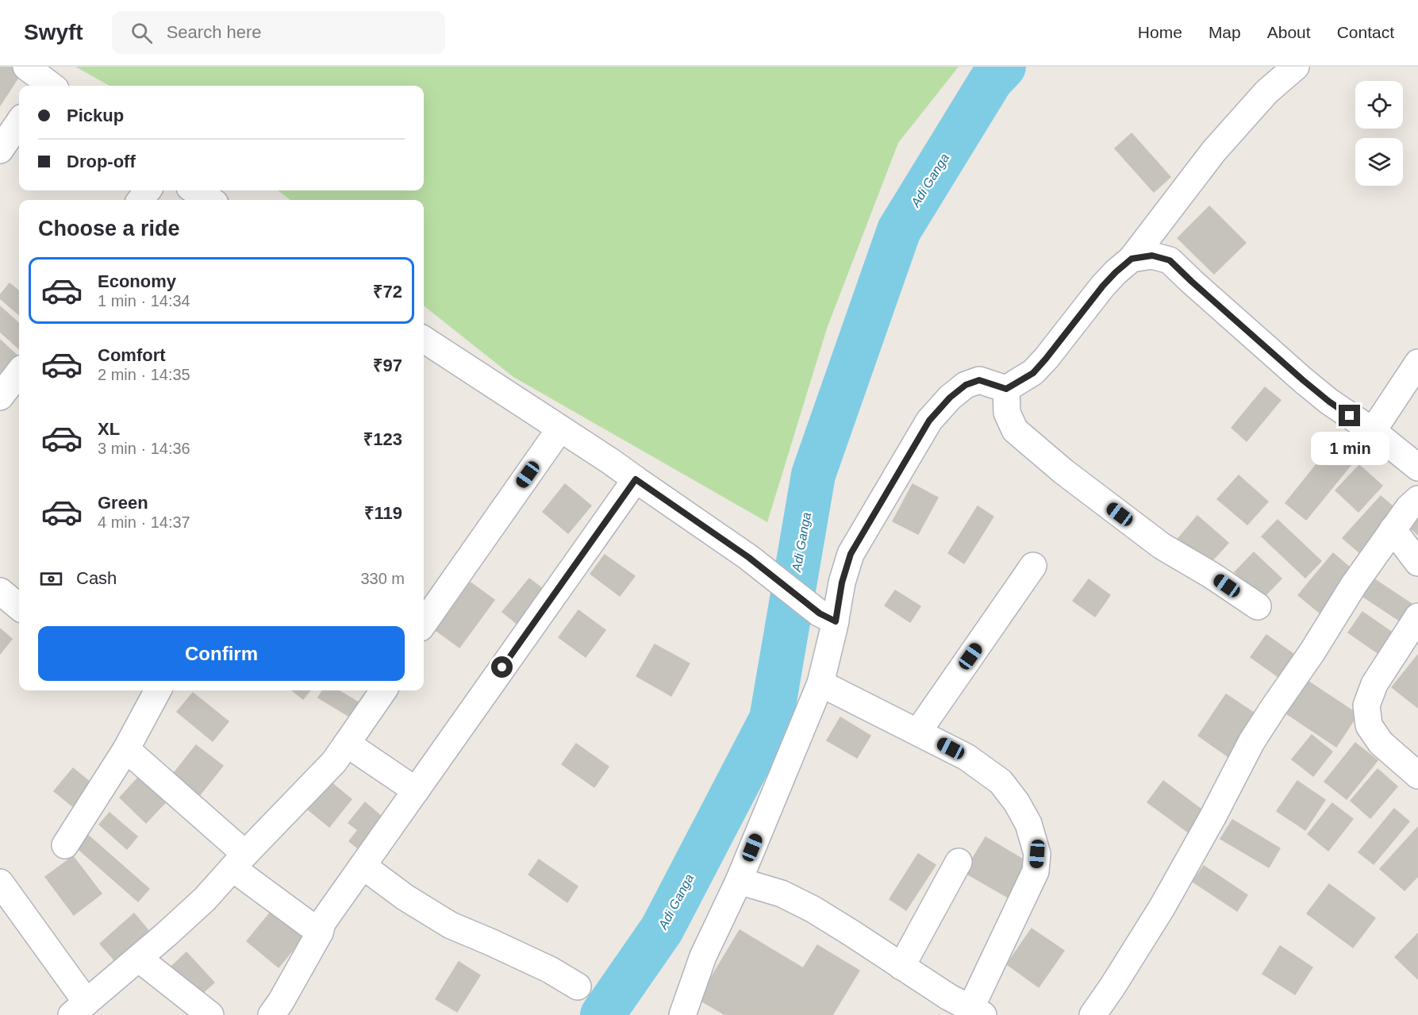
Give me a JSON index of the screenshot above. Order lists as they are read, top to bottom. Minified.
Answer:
{"water":["Adi Ganga"],"page":{"header":"Swyft","search":"Search here","nav":["Home","Map","About","Contact"],"banner":["Pickup","Drop-off"],"heading":"Choose a ride","list":[{"name":"Economy","note":"1 min · 14:34","value":"₹72"},{"name":"Comfort","note":"2 min · 14:35","value":"₹97"},{"name":"XL","note":"3 min · 14:36","value":"₹123"},{"name":"Green","note":"4 min · 14:37","value":"₹119"}],"bubble":"1 min","pay":["Cash","330 m"],"buttons":"Confirm"}}
